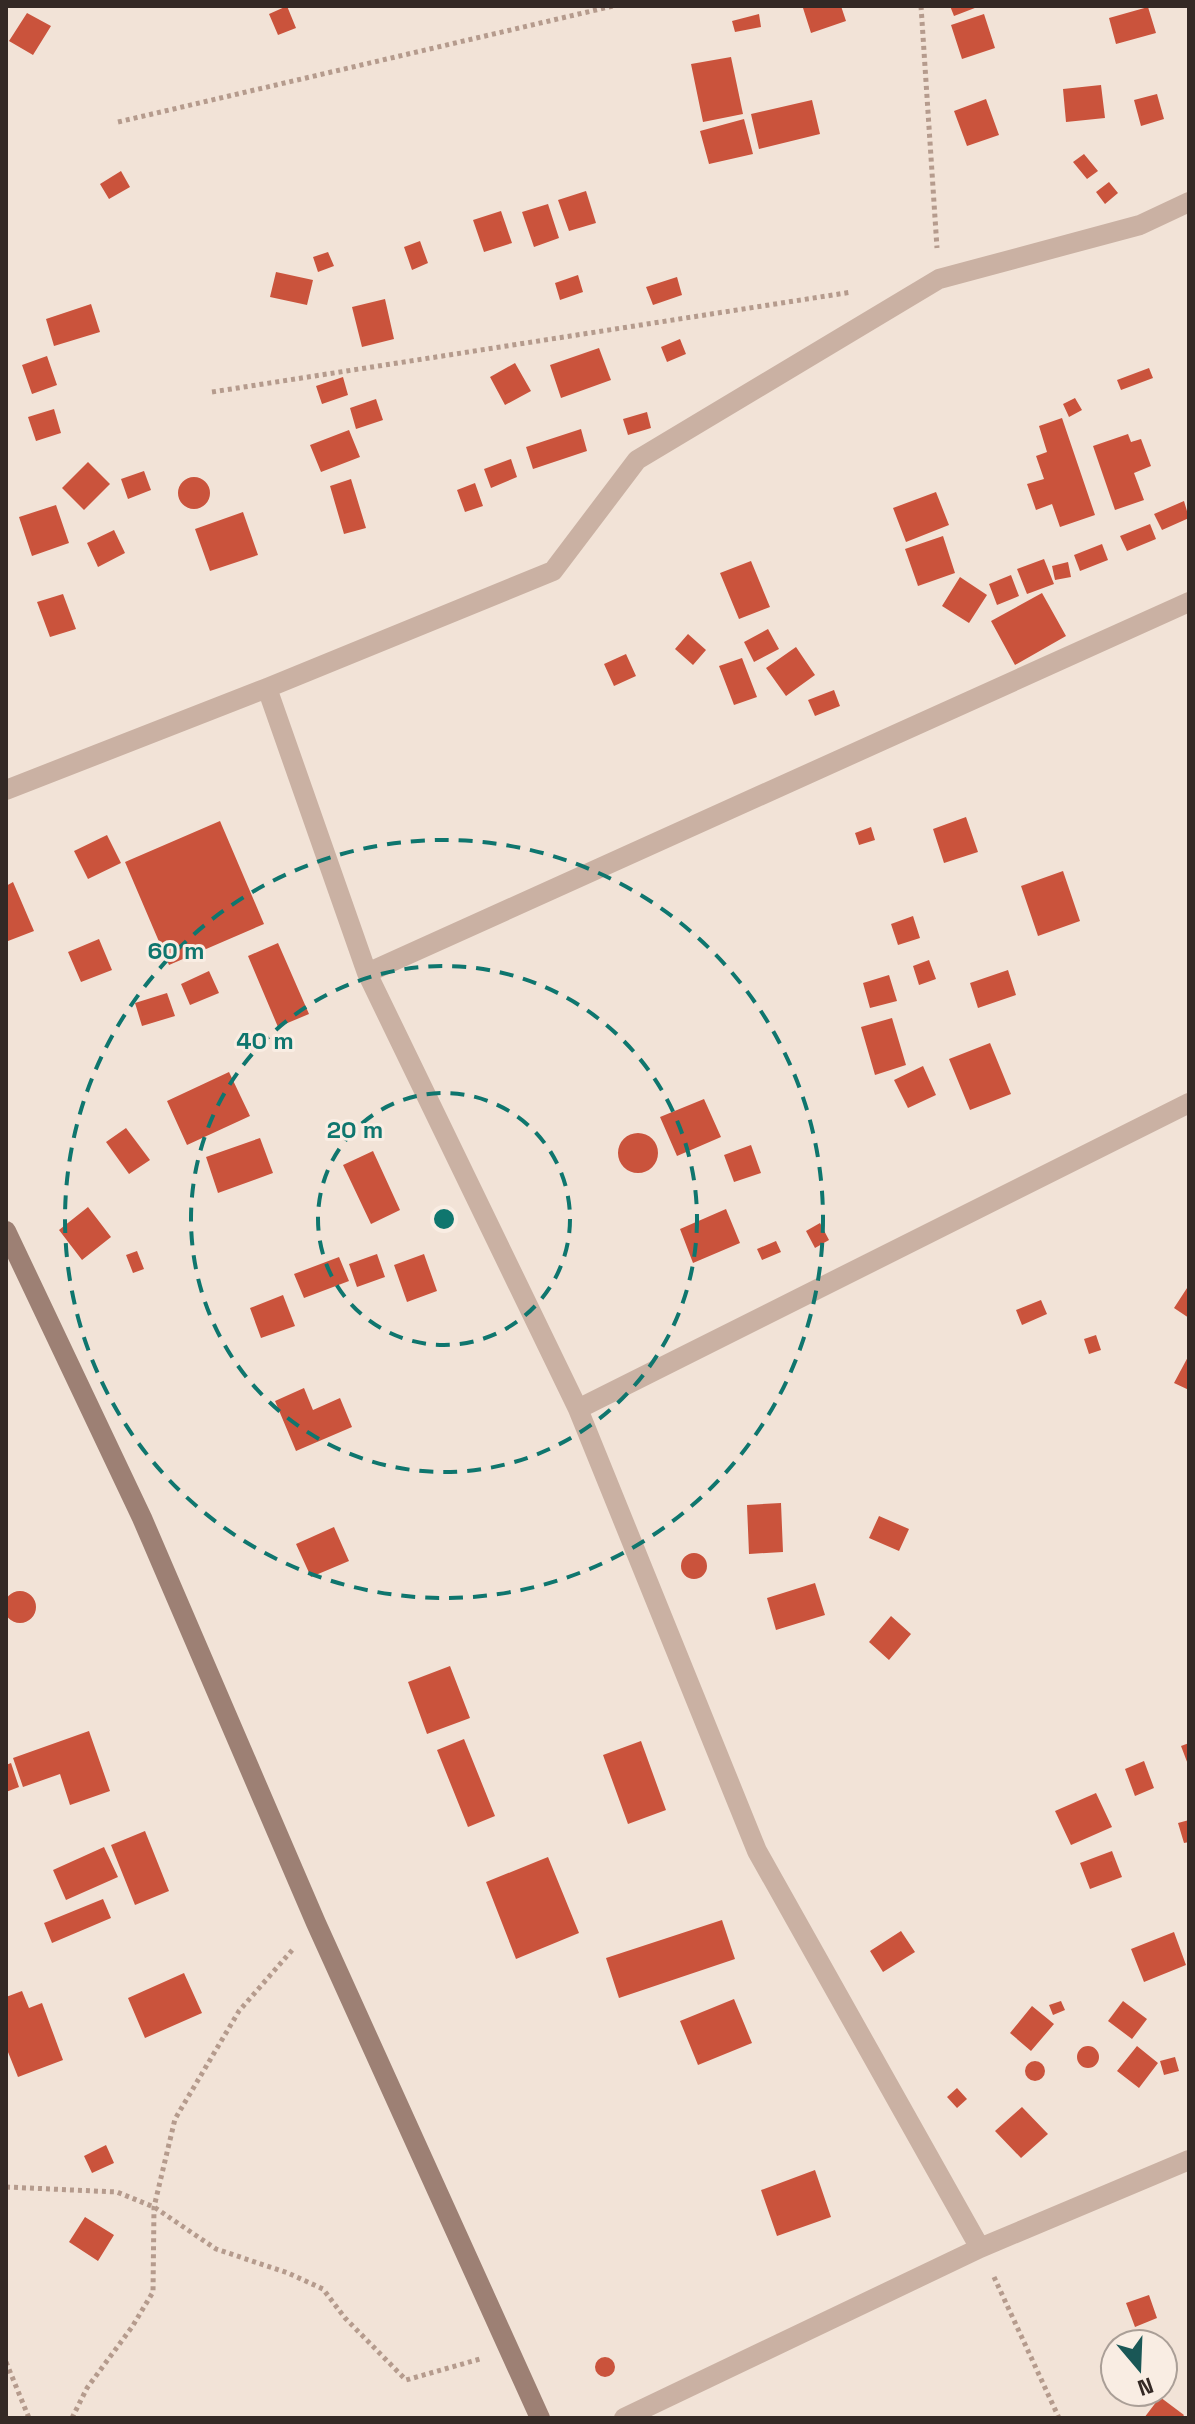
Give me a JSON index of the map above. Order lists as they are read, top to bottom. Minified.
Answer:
{"north":"bottom","rings":["60 m","40 m","20 m"]}
